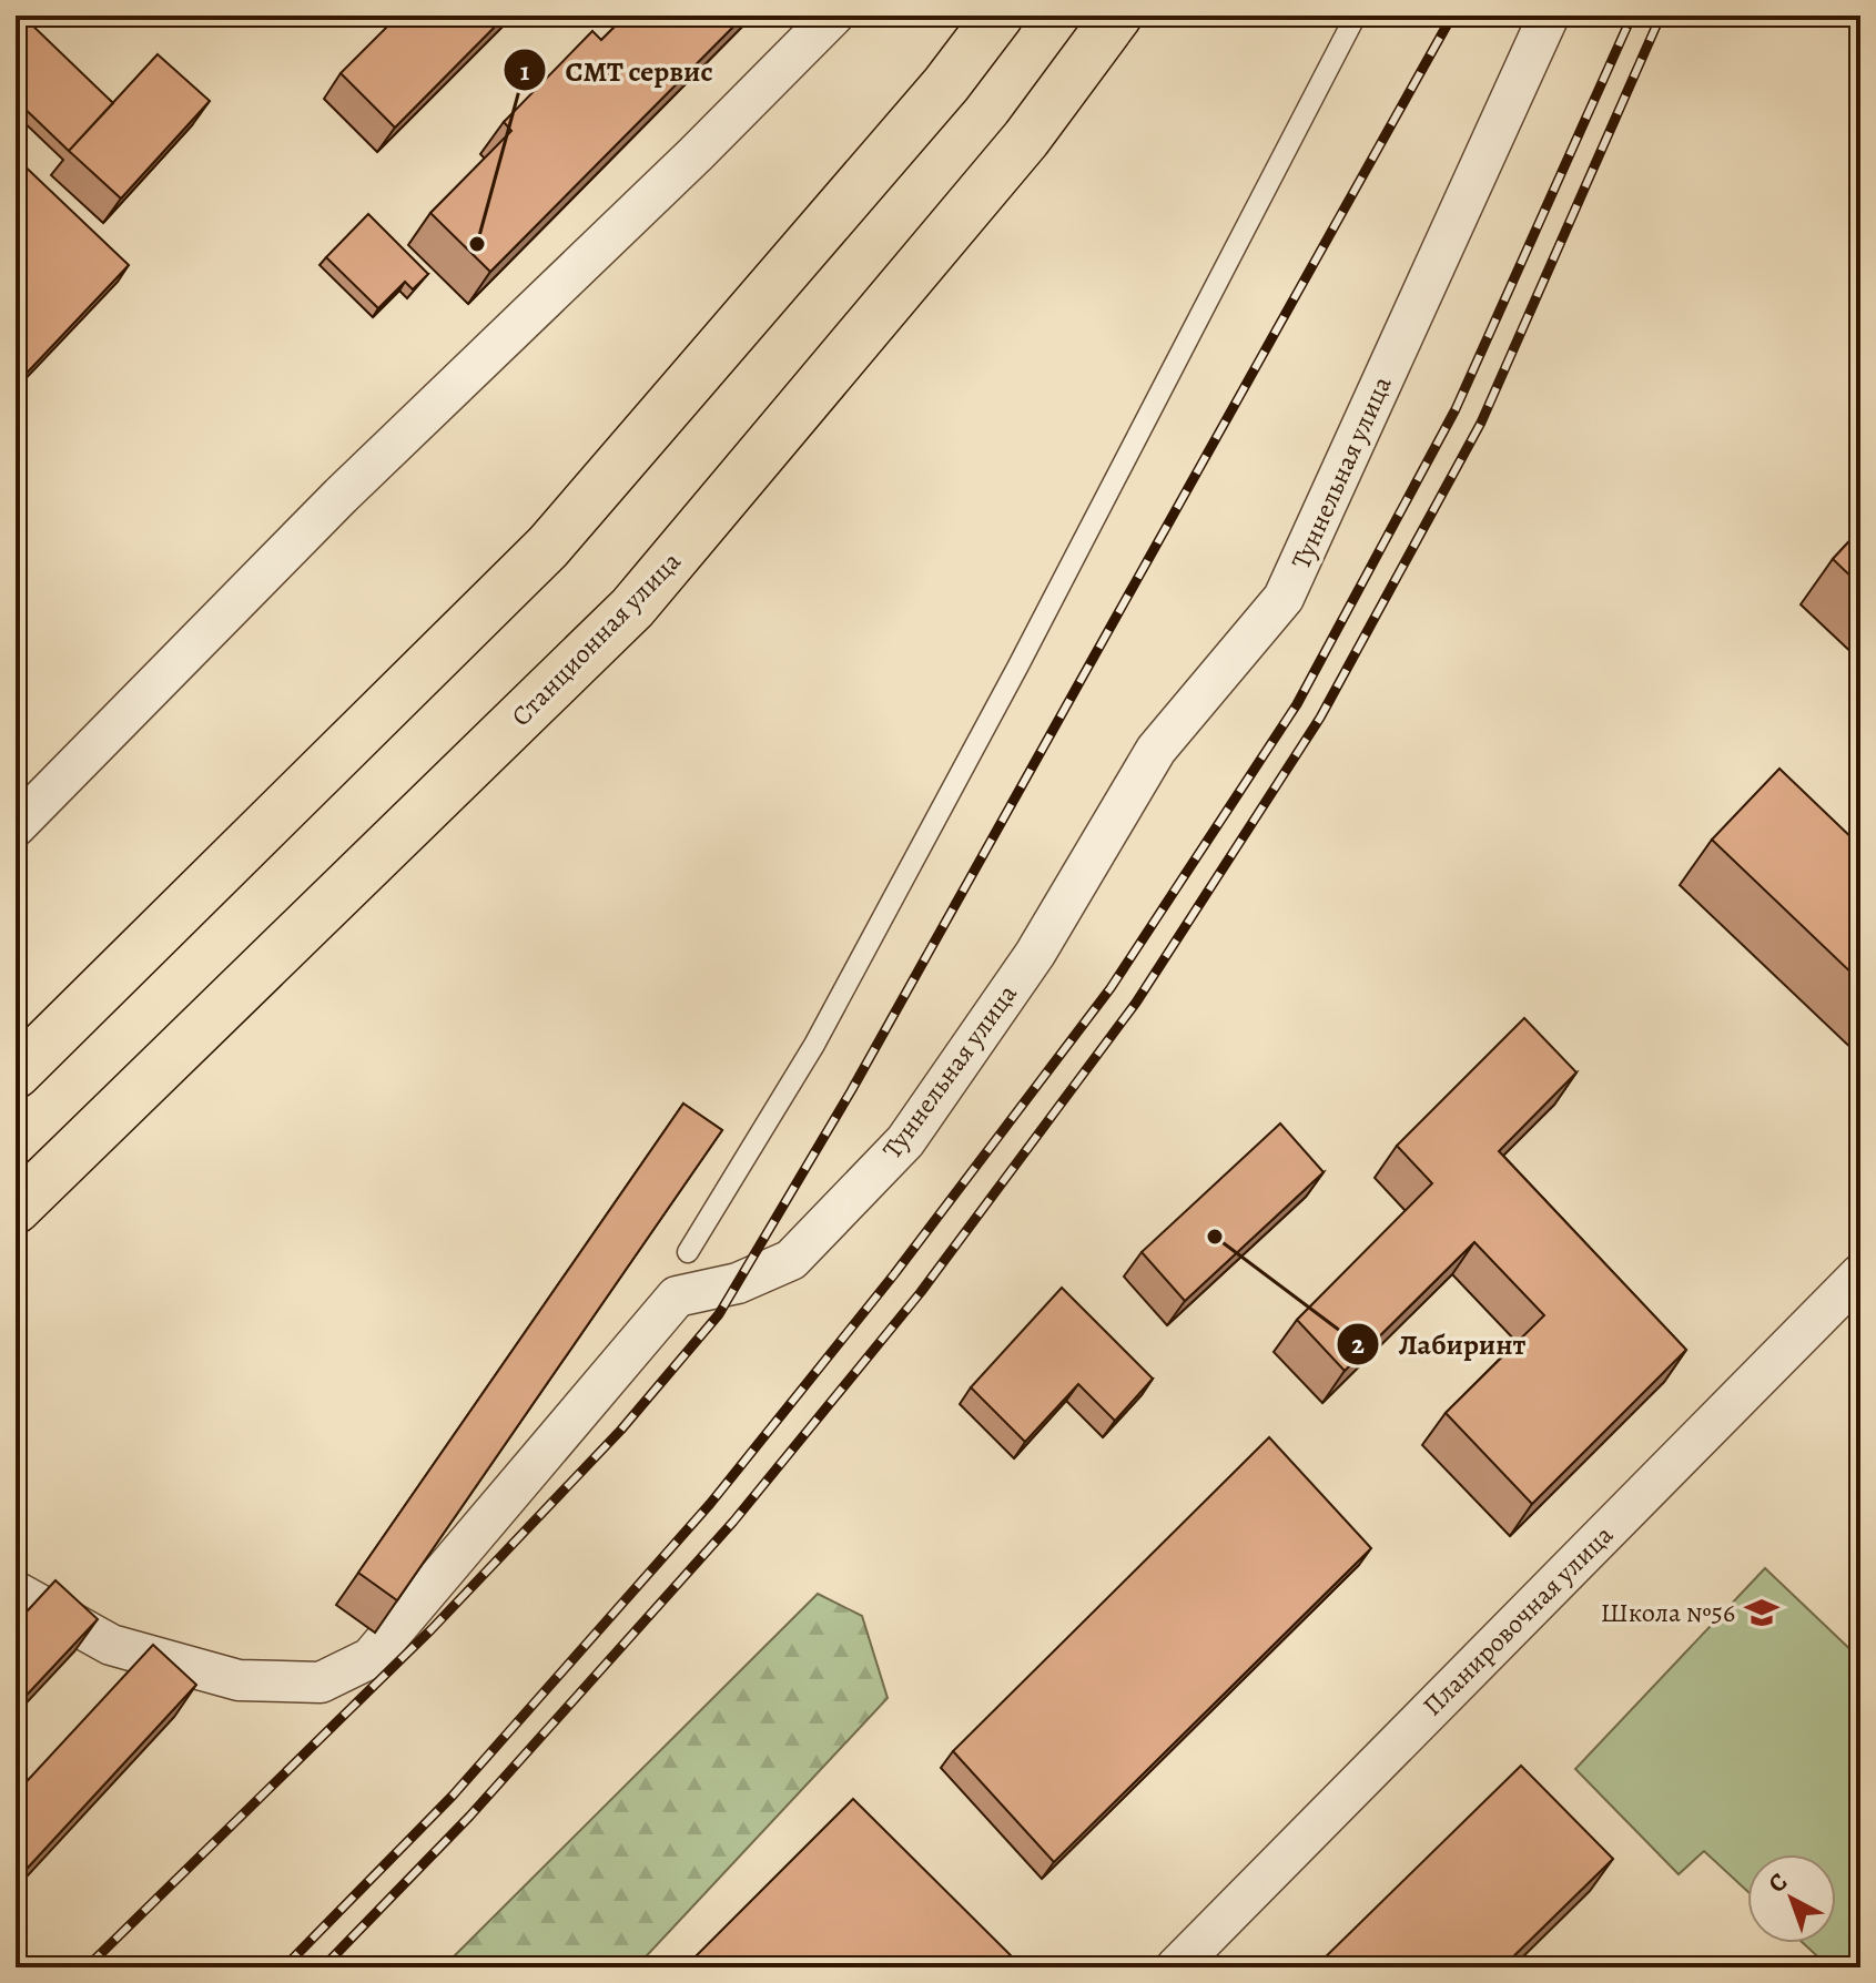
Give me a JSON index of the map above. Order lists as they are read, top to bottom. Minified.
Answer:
{"streets":{"main road":["Станционная улица"],"street":["Туннельная улица","Планировочная улица"]},"places":{"other":["СМТ сервис","Лабиринт"],"school or university":["Школа №56"]},"north":"top left"}
